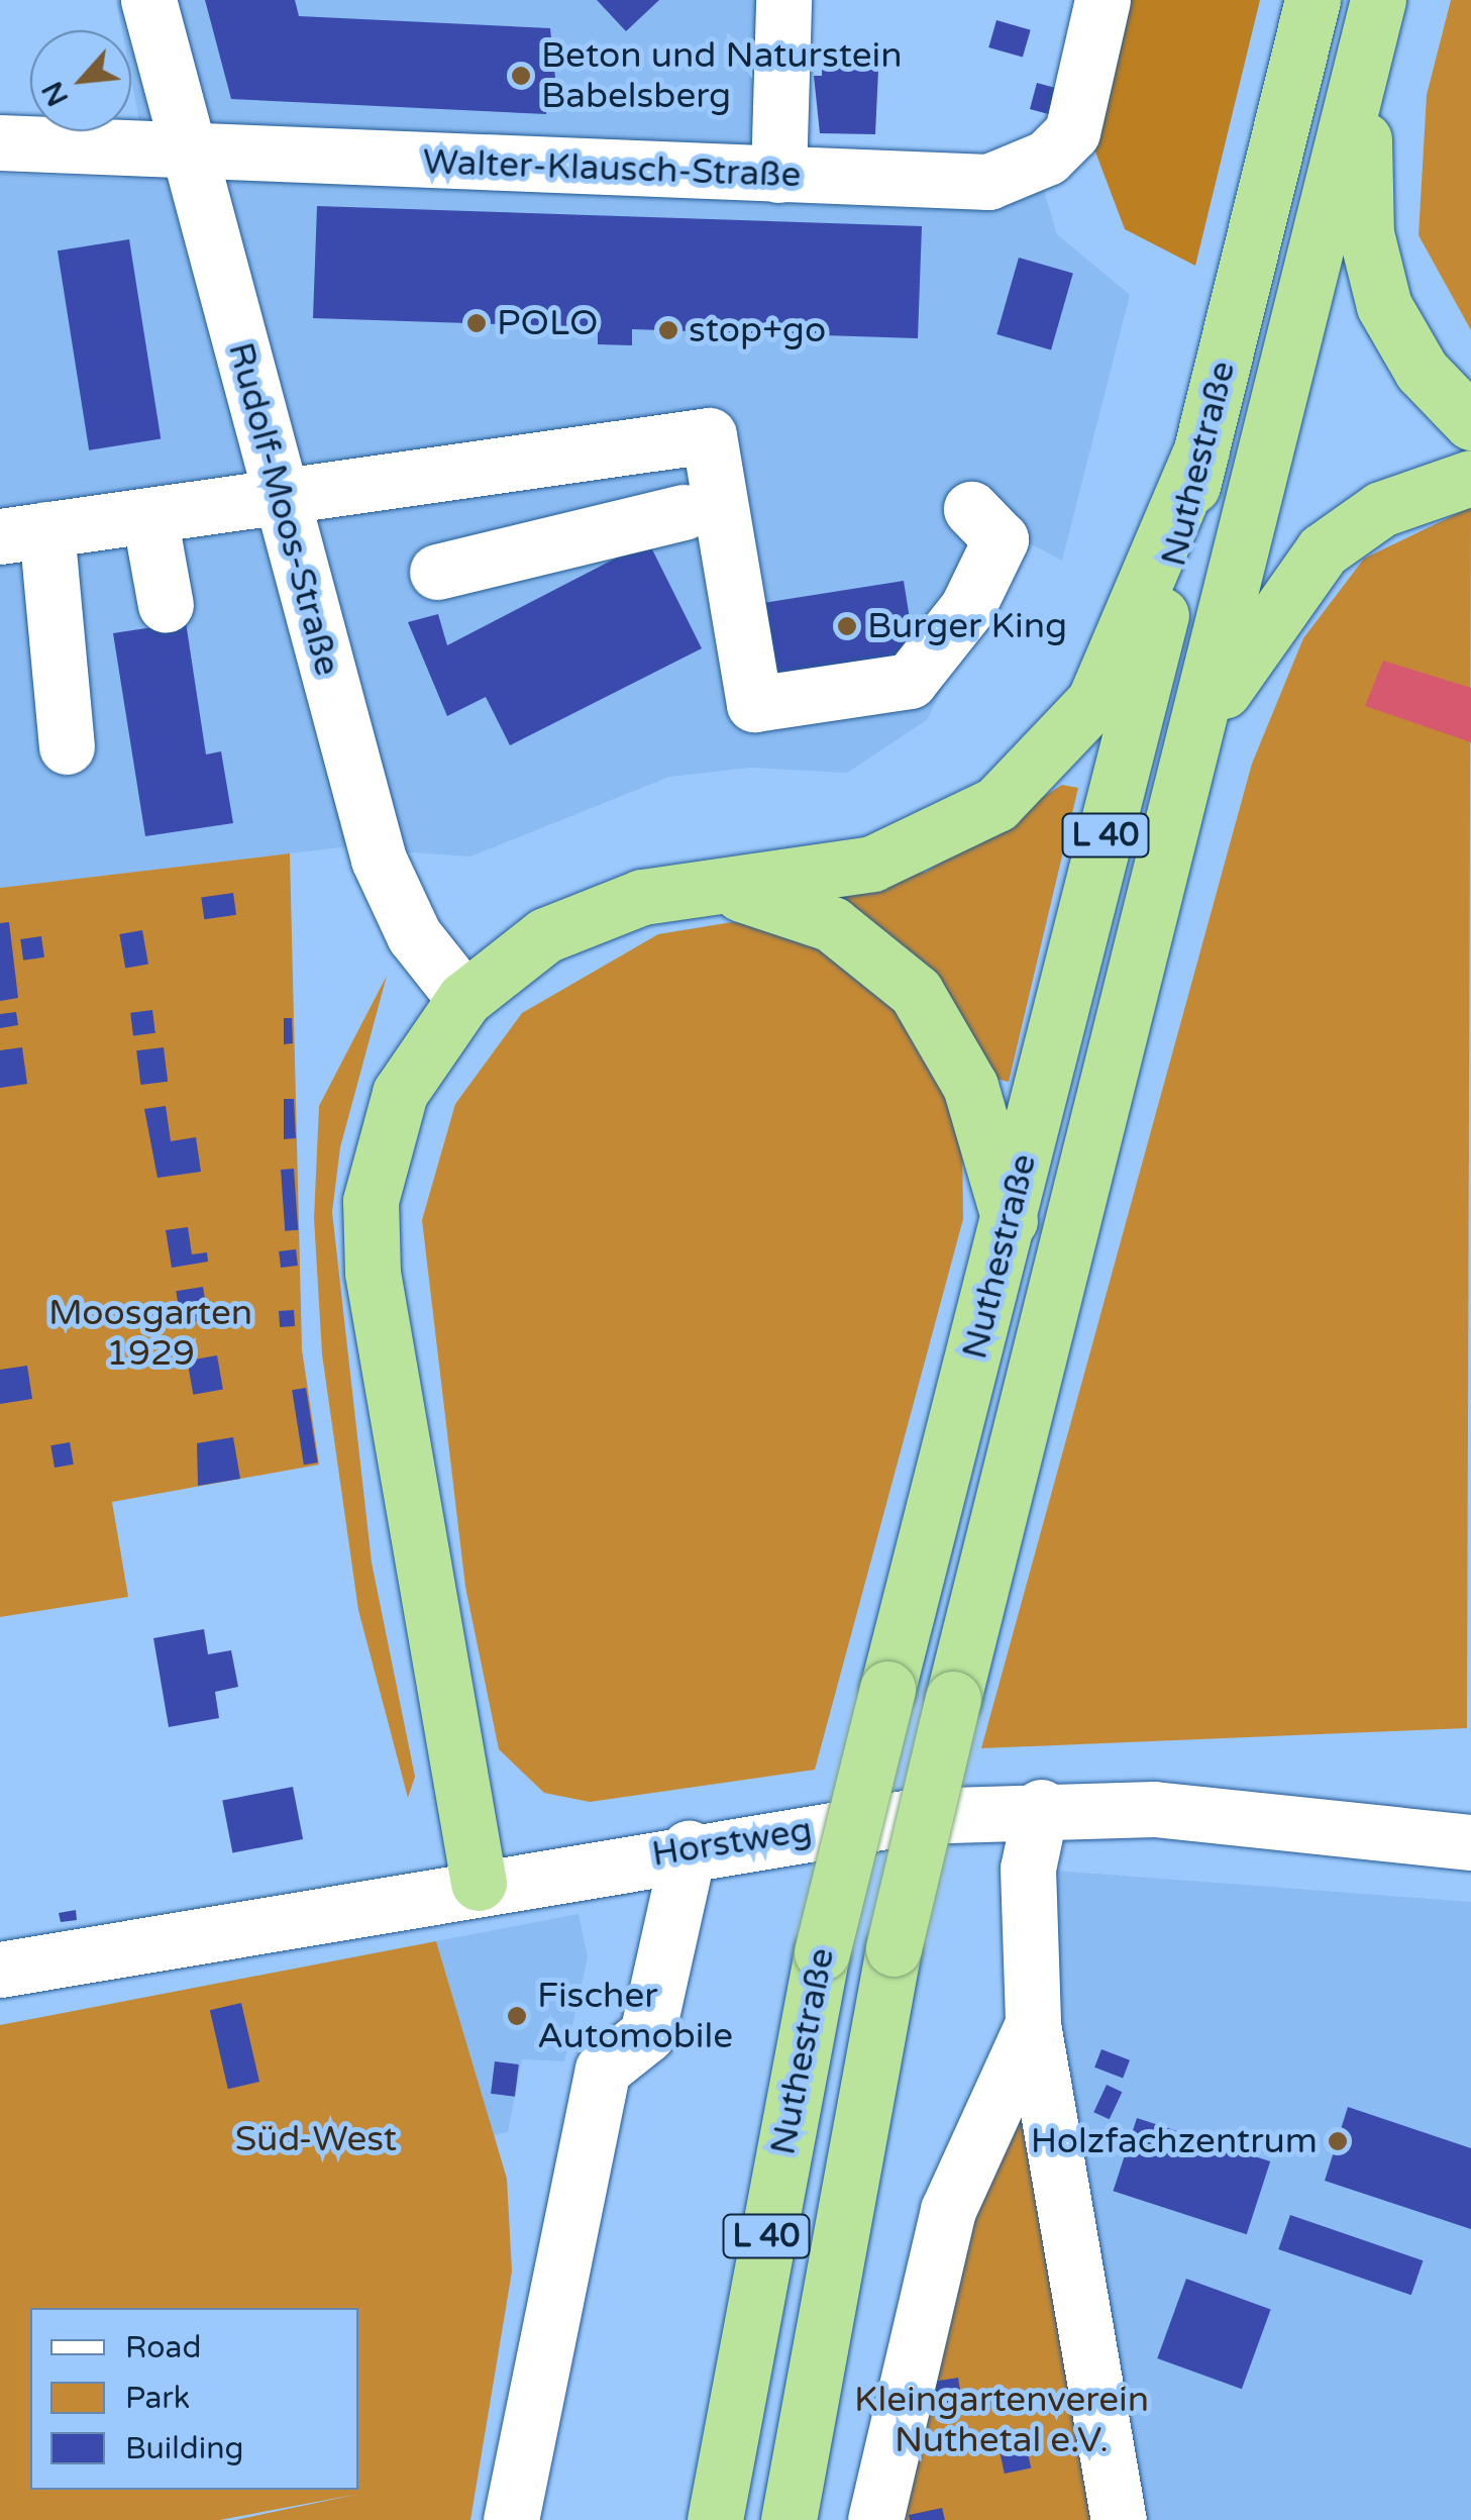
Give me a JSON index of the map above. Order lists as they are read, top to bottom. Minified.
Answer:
{"streets":{"highway":["Nuthestraße","L 40"],"street":["Walter-Klausch-Straße","Rudolf-Moos-Straße","Horstweg"]},"crossings":[["Walter-Klausch-Straße","Rudolf-Moos-Straße"]],"parks":["Moosgarten 1929","Süd-West","Kleingartenverein Nuthetal e.V."],"places":["Beton und Naturstein Babelsberg","POLO","stop+go","Burger King","Fischer Automobile","Holzfachzentrum"],"legend":["Road","Park","Building"],"north":"bottom left"}
